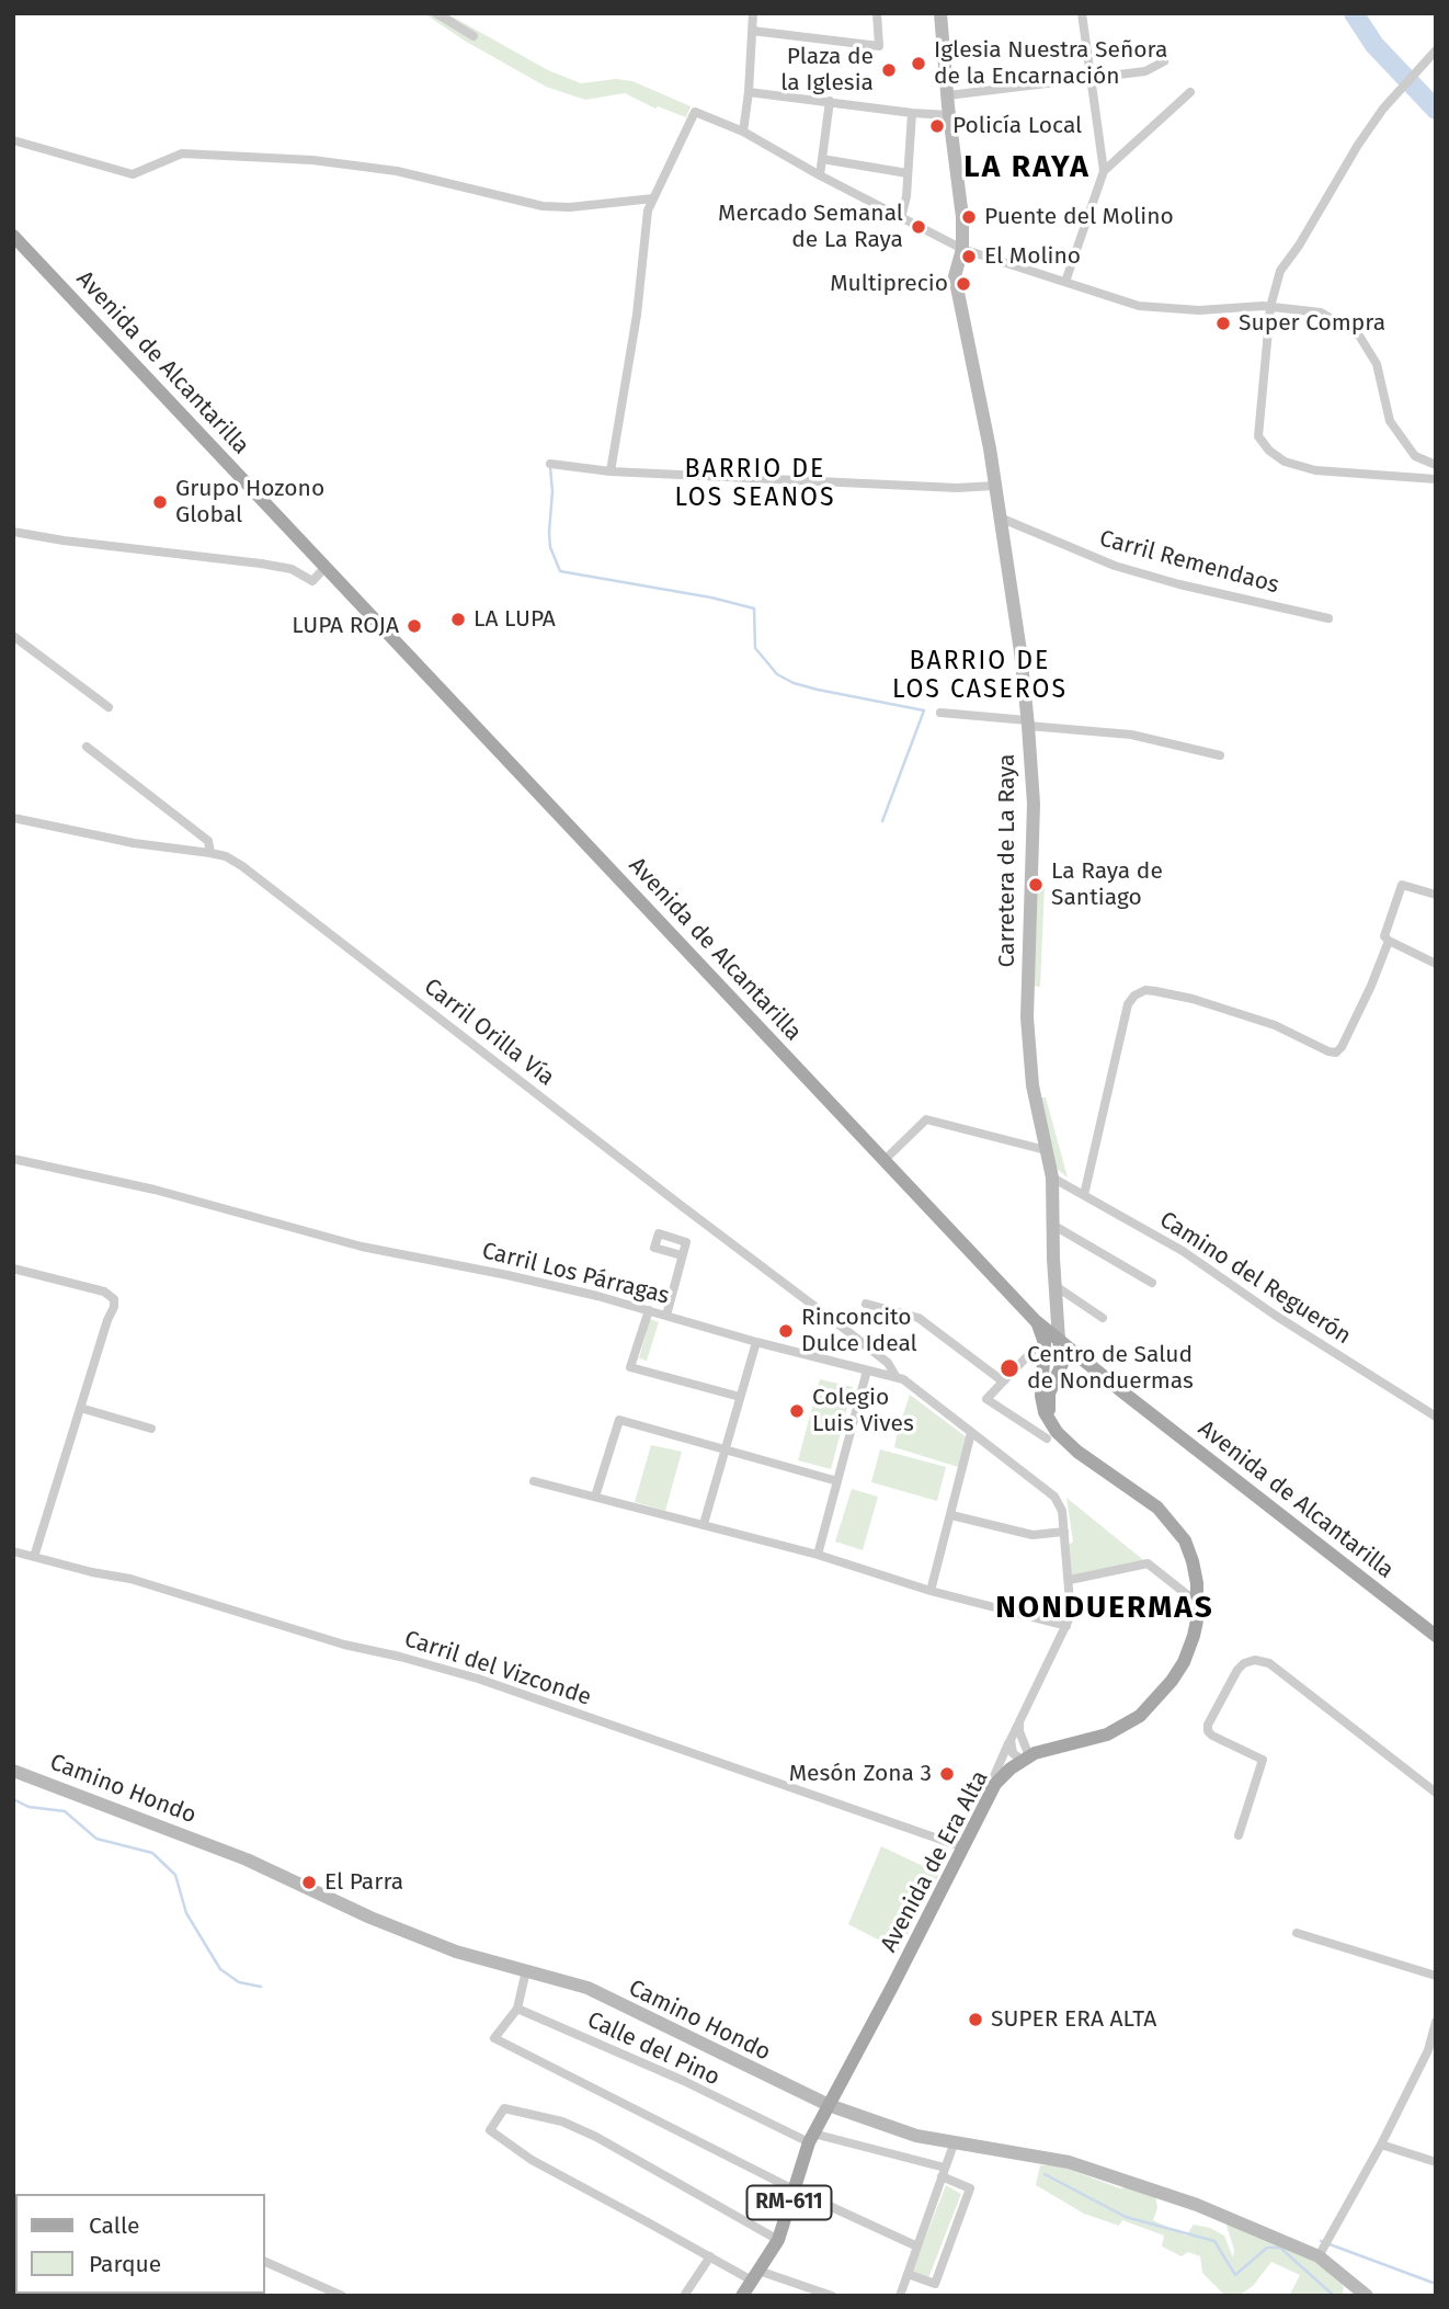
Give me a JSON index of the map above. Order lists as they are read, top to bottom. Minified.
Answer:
{"streets":{"main road":["Avenida de Alcantarilla","Carretera de La Raya","Camino Hondo","Avenida de Era Alta","RM-611"],"street":["Carril Remendaos","Carril Orilla Vía","Carril Los Párragas","Camino del Reguerón","Carril del Vizconde","Calle del Pino"]},"crossings":[["Avenida de Alcantarilla","Carretera de La Raya"],["Carril Remendaos","Carretera de La Raya"],["Carretera de La Raya","Camino del Reguerón"],["Carril Orilla Vía","Carril Los Párragas"],["Carril Los Párragas","Avenida de Era Alta"],["Carril del Vizconde","Avenida de Era Alta"],["Camino Hondo","Avenida de Era Alta"],["Camino Hondo","RM-611"],["Avenida de Era Alta","RM-611"],["Calle del Pino","RM-611"]],"districts":["LA RAYA","BARRIO DE LOS SEANOS","BARRIO DE LOS CASEROS","NONDUERMAS"],"places":["Iglesia Nuestra Señora de la Encarnación","Plaza de la Iglesia","Policía Local","Puente del Molino","Mercado Semanal de La Raya","El Molino","Multiprecio","Super Compra","Grupo Hozono Global","LA LUPA","LUPA ROJA","La Raya de Santiago","Rinconcito Dulce Ideal","Centro de Salud de Nonduermas","Colegio Luis Vives","Mesón Zona 3","El Parra","SUPER ERA ALTA"],"legend":["Calle","Parque"]}
